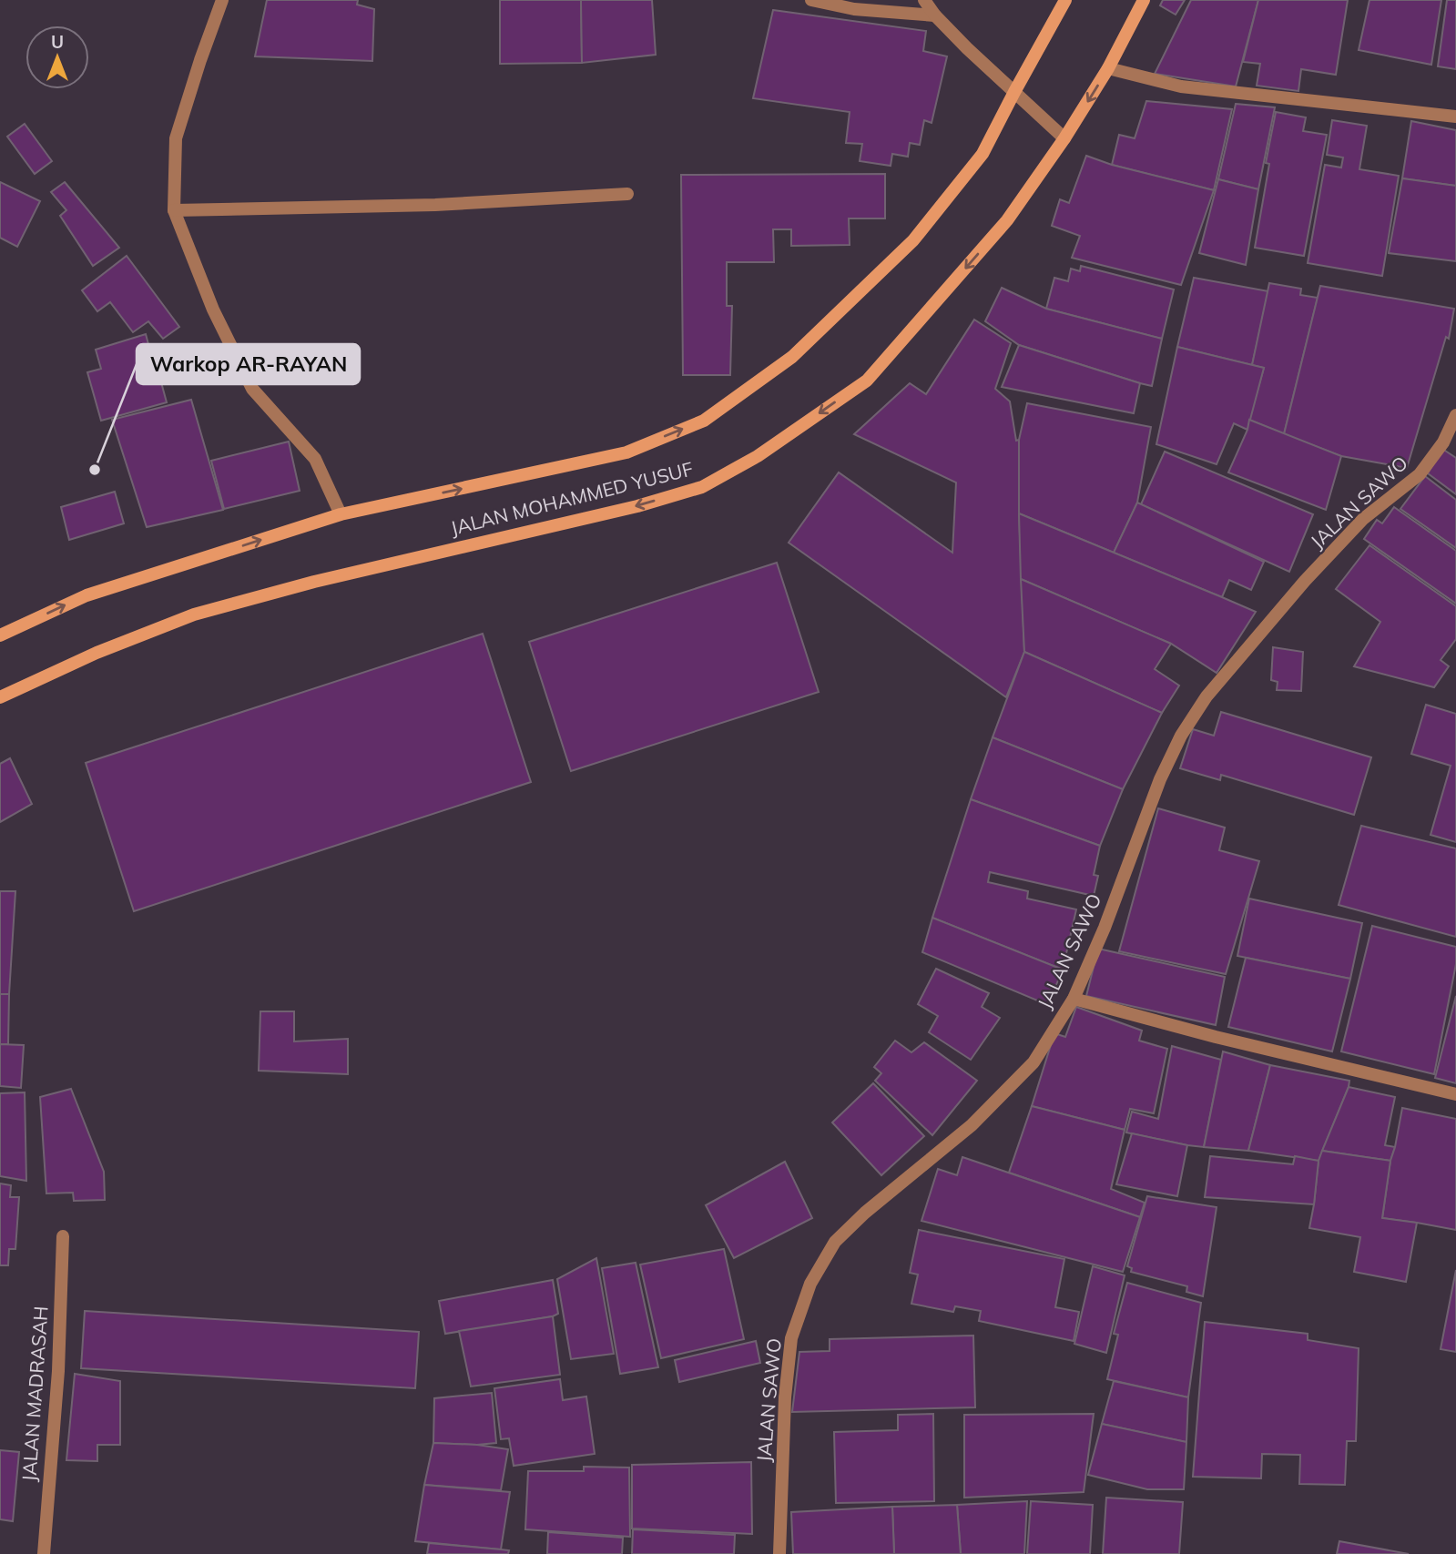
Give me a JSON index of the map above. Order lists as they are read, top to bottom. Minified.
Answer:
{"streets":{"main road":["JALAN MOHAMMED YUSUF"],"street":["JALAN SAWO","JALAN MADRASAH"]},"places":["Warkop AR-RAYAN"],"north":"top"}
